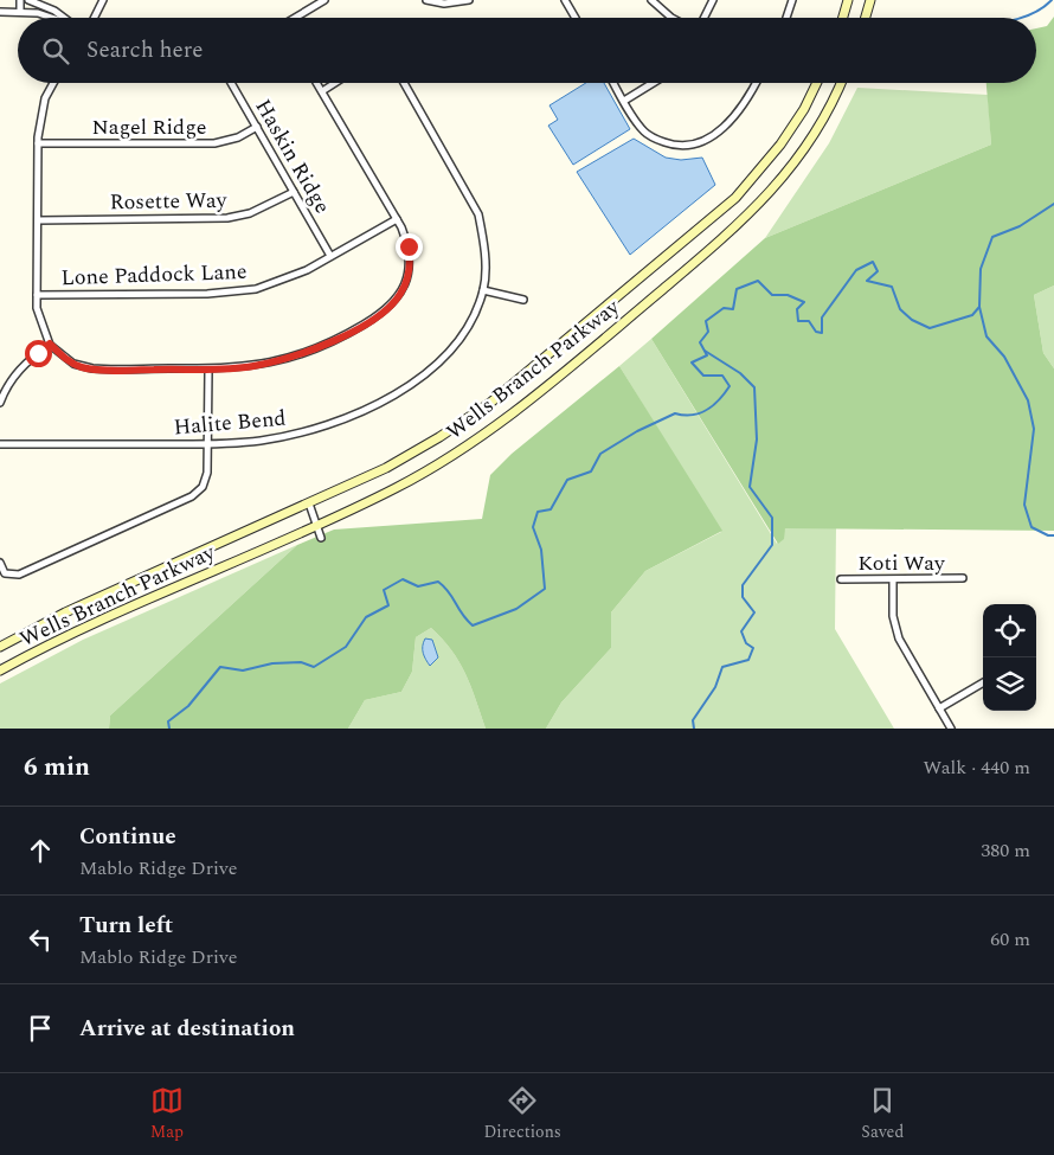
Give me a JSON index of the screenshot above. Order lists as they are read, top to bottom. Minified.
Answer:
{"streets":{"street":["Nagel Ridge","Haskin Ridge","Rosette Way","Lone Paddock Lane","Wells Branch Parkway","Halite Bend","Koti Way"]},"crossings":[["Nagel Ridge","Haskin Ridge"],["Haskin Ridge","Rosette Way"],["Haskin Ridge","Lone Paddock Lane"]],"page":{"search":"Search here","heading":["6 min","Walk · 440 m"],"list":[["Continue","Mablo Ridge Drive","380 m"],["Turn left","Mablo Ridge Drive","60 m"],"Arrive at destination"],"nav":["Map","Directions","Saved"]}}
